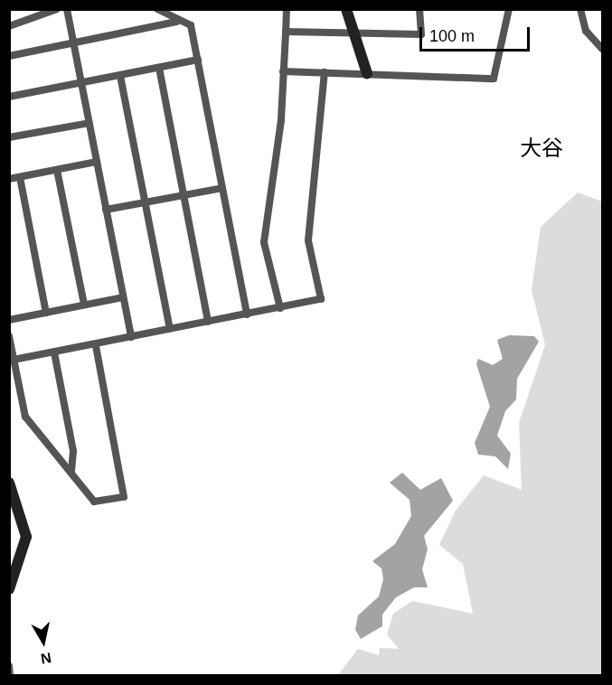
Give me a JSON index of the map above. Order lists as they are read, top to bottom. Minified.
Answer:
{"districts":["大谷"],"scale_bar":"100 m","north":"bottom"}
